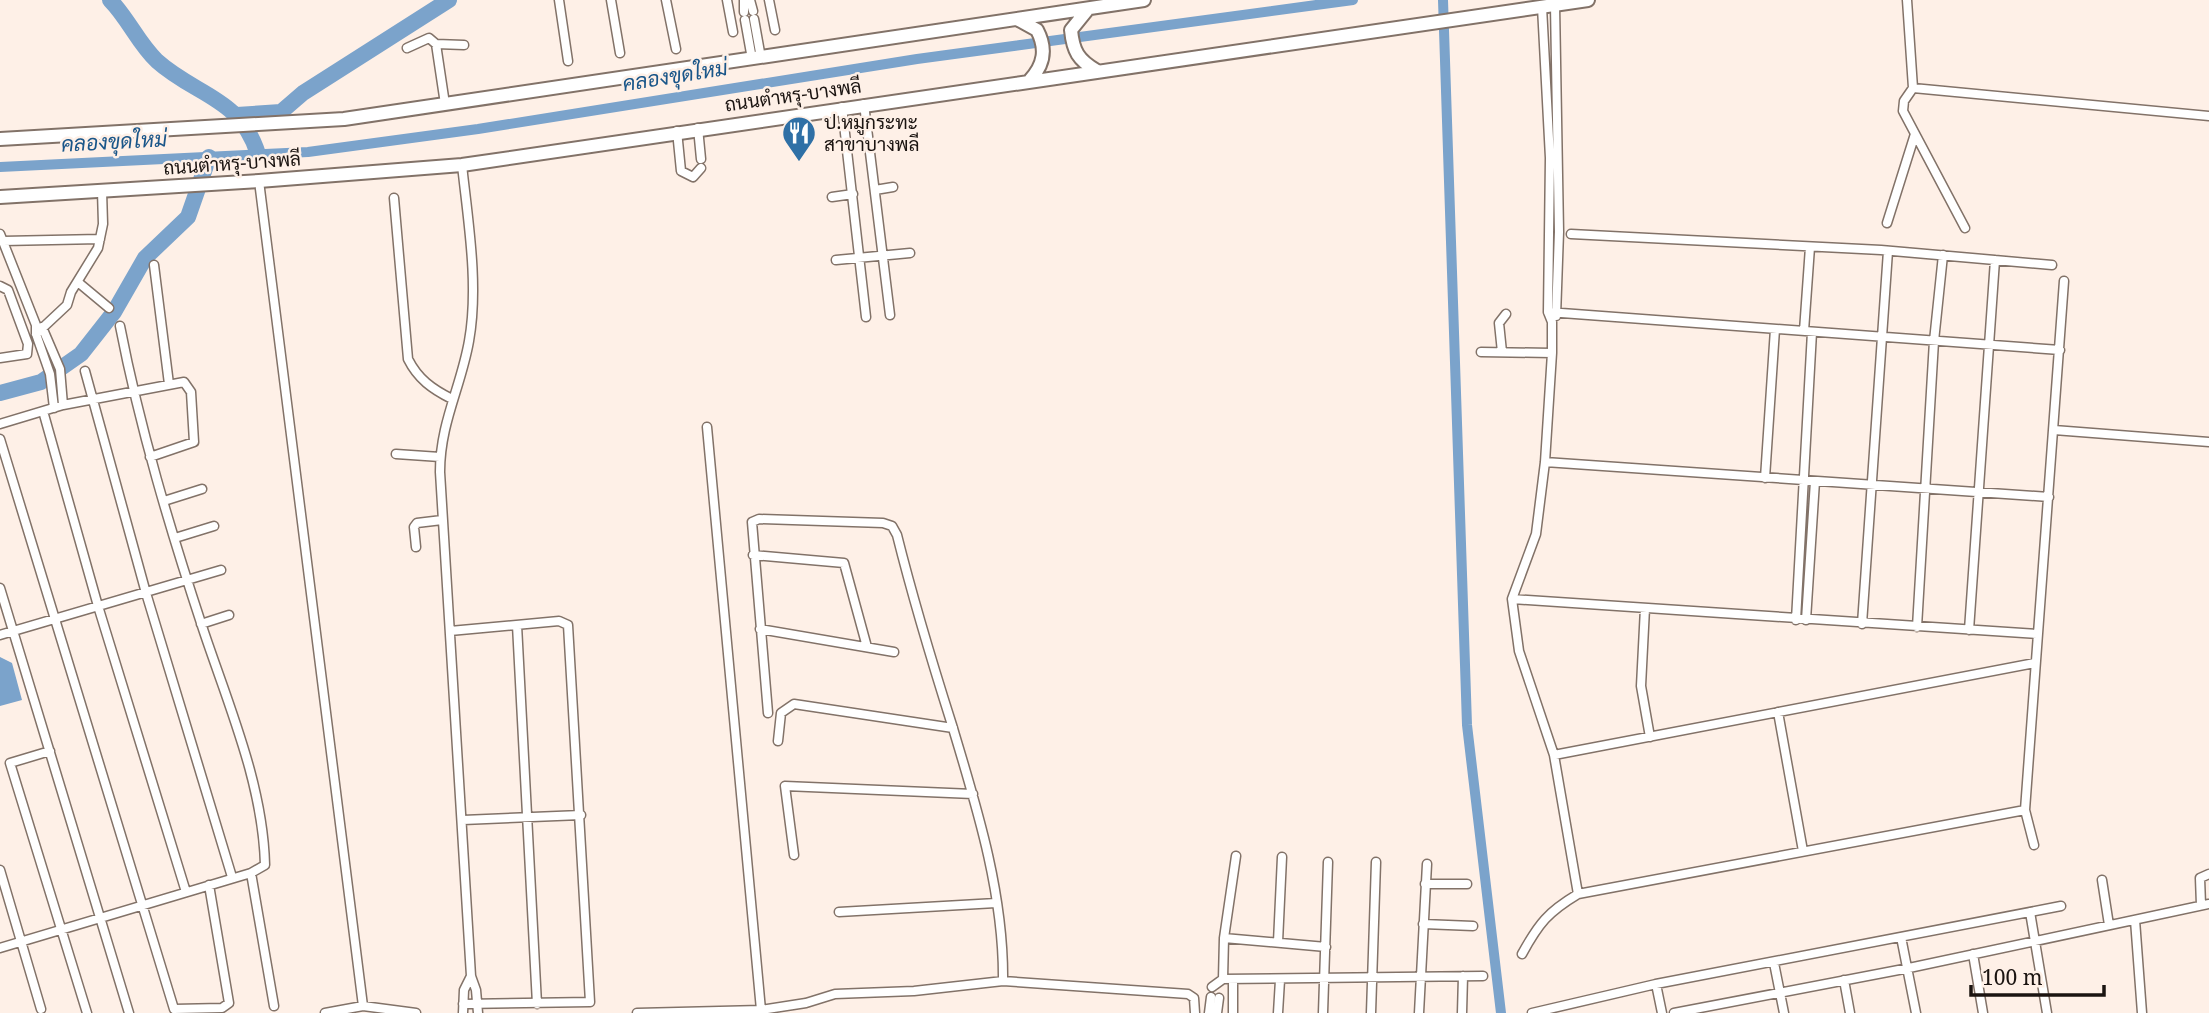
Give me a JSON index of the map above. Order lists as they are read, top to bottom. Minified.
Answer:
{"streets":{"main road":["ถนนตำหรุ-บางพลี"]},"water":["คลองขุดใหม่"],"places":{"restaurant":["ป.หมูกระทะ สาขาบางพลี"]},"scale_bar":"100 m"}
